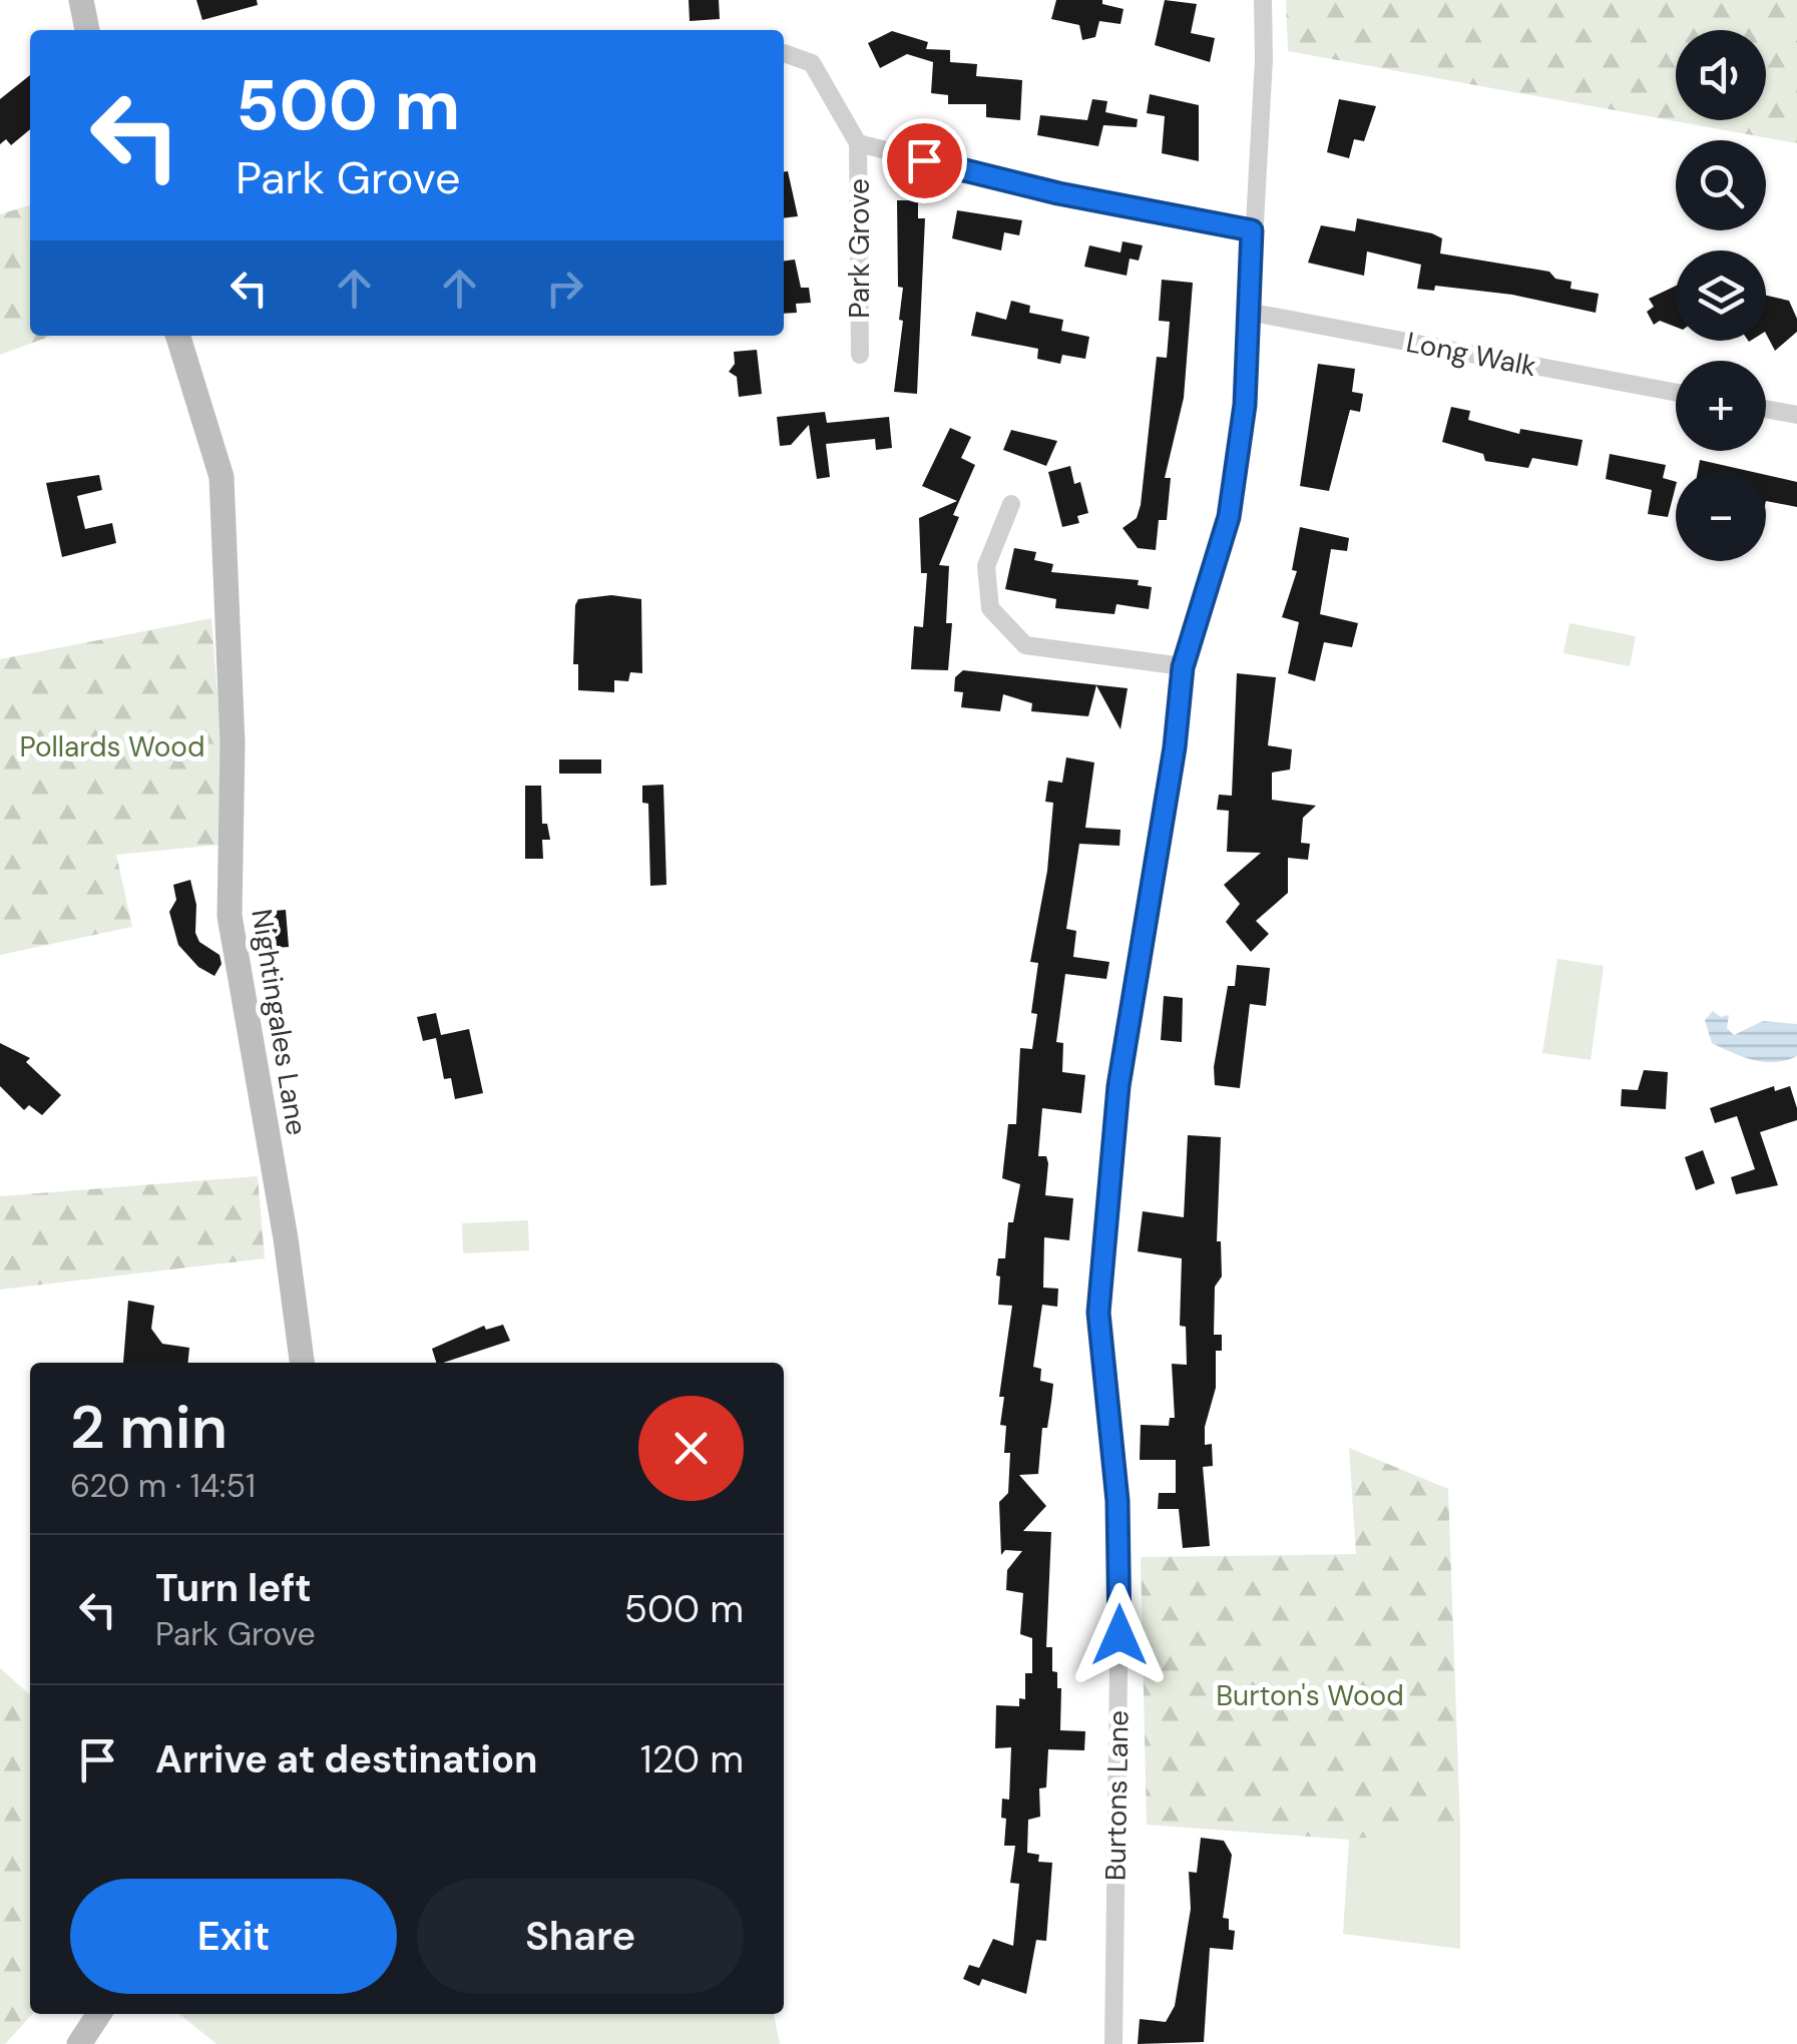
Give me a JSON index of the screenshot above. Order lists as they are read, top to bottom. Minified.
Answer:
{"streets":{"main road":["Nightingales Lane"],"street":["Park Grove","Long Walk","Burtons Lane"]},"crossings":[["Park Grove","Burtons Lane"],["Long Walk","Burtons Lane"]],"parks":["Pollards Wood","Burton's Wood"],"page":{"map_buttons":["+","−"],"turn":["500 m","Park Grove"],"heading":["2 min","620 m · 14:51"],"list":[{"name":"Turn left","note":"Park Grove","value":"500 m"},{"name":"Arrive at destination","value":"120 m"}],"buttons":["Exit","Share"]}}
